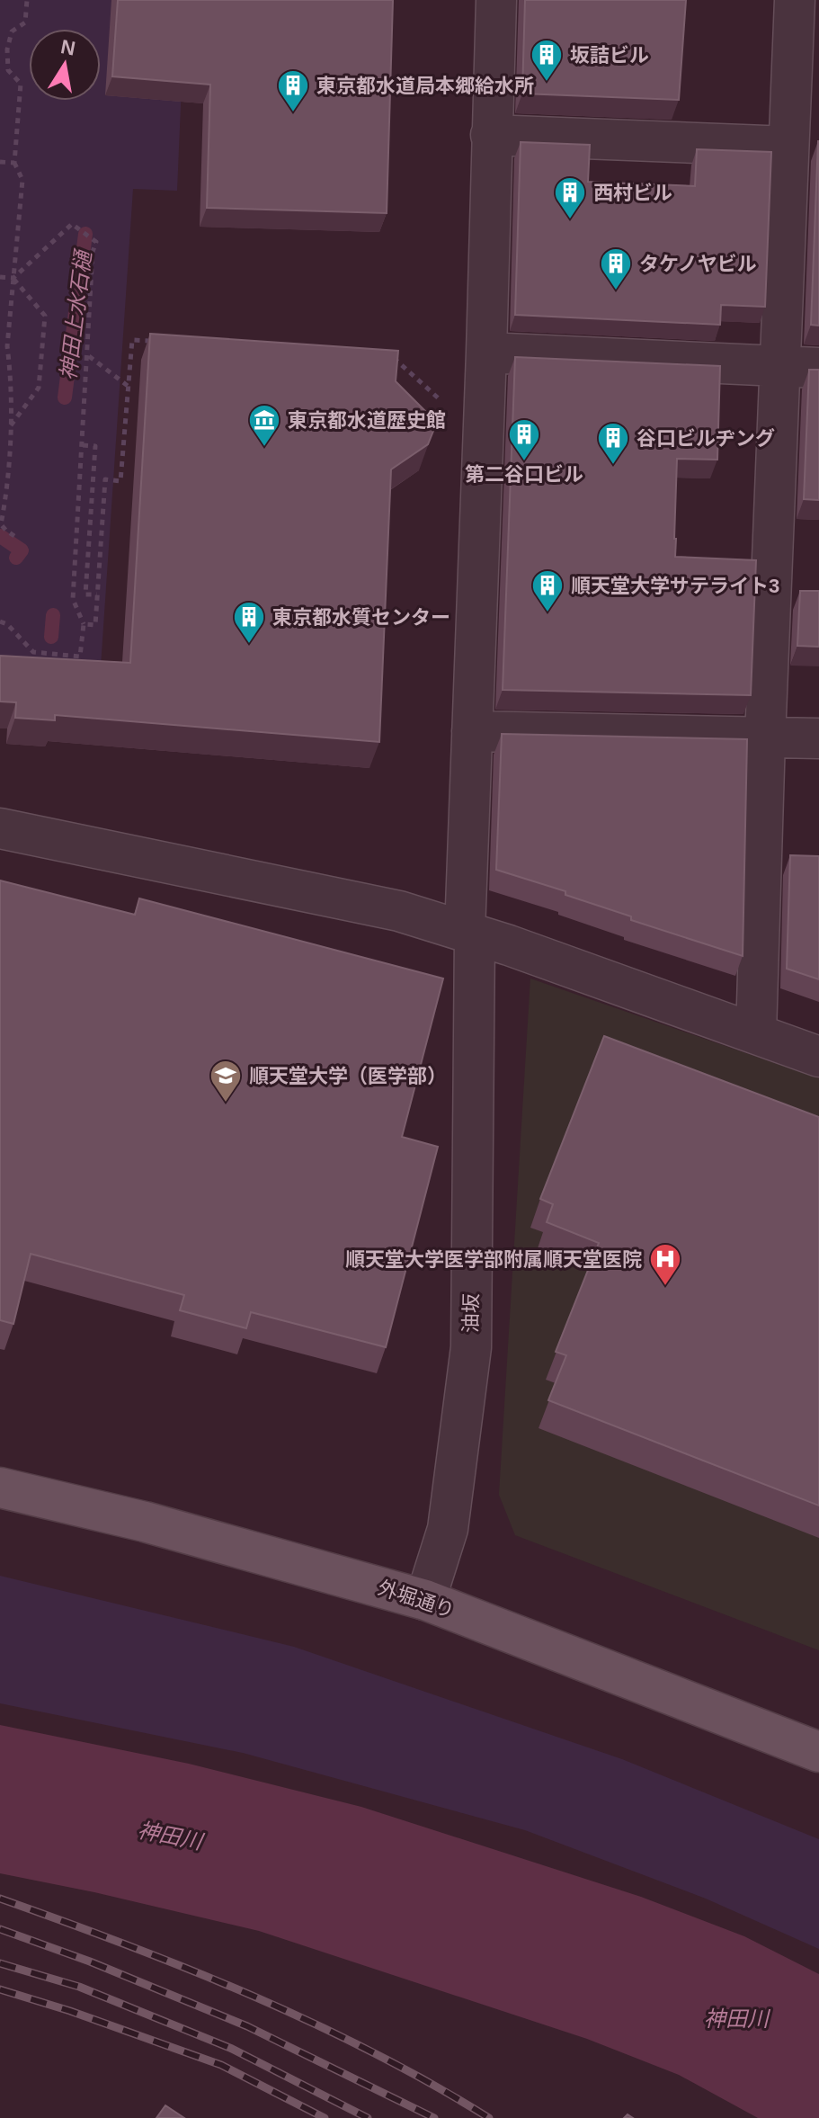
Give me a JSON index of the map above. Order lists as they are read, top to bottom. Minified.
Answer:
{"streets":{"main road":["外堀通り"],"street":["油坂"]},"crossings":[["油坂","外堀通り"]],"water":["神田上水石樋","神田川"],"places":{"building":["坂詰ビル","東京都水道局本郷給水所","西村ビル","タケノヤビル","第二谷口ビル","谷口ビルヂング","順天堂大学サテライト3","東京都水質センター"],"museum":["東京都水道歴史館"],"school or university":["順天堂大学（医学部）"],"hospital":["順天堂大学医学部附属順天堂医院"]},"north":"top"}
